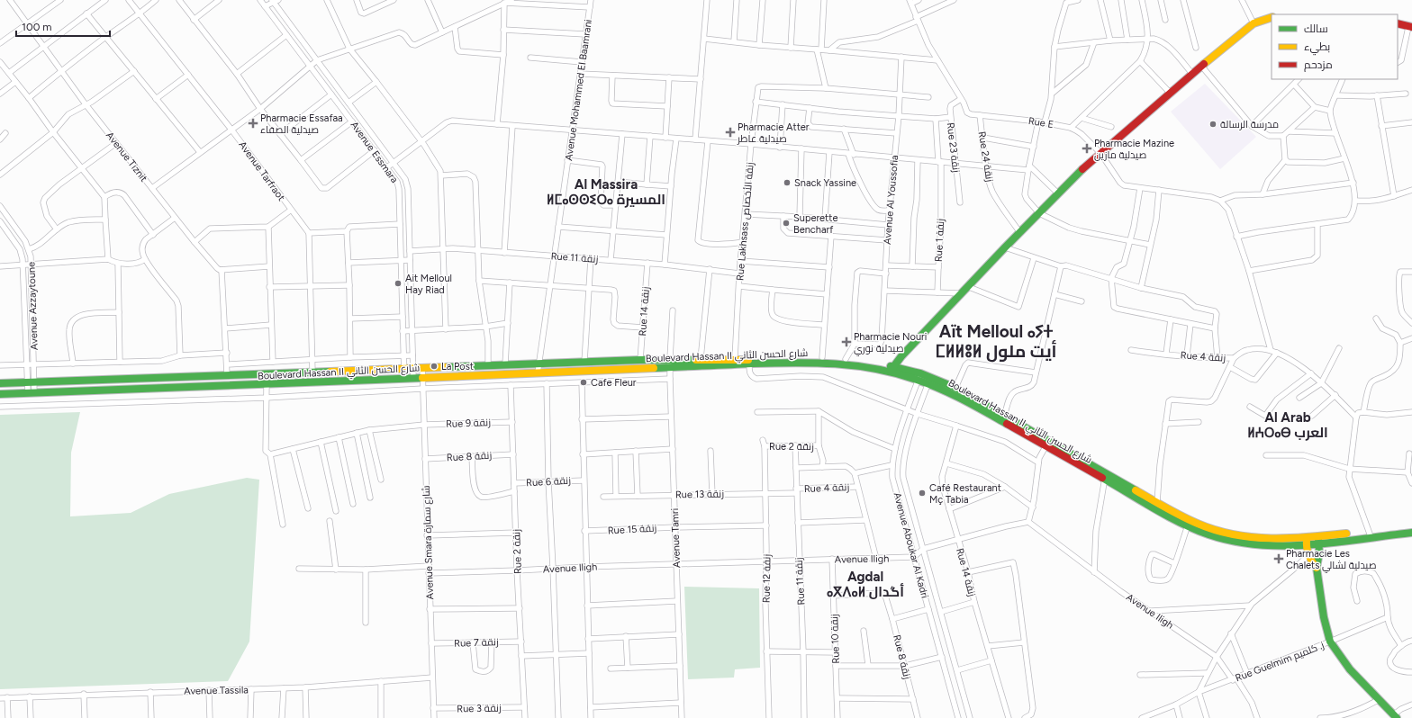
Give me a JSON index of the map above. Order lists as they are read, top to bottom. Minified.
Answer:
{"streets":{"main road":["Boulevard Hassan II شارع الحسن الثاني"],"street":["Avenue Mohammed El Baamrani","Rue E","Rue 23 زنقة","Avenue Essmara","Avenue Tiznit","Rue 24 زنقة","Avenue Tarfraot","Avenue Al Youssofia","Rue Lakhsass زنقة الأخصاص","Rue 1 زنقة","Rue 11 زنقة","Avenue Azzaytoune","Rue 14 زنقة","Rue 4 زنقة","Rue 9 زنقة","Rue 2 زنقة","Rue 8 زنقة","Rue 6 زنقة","Rue 13 زنقة","Rue 15 زنقة","Avenue Tamri","Avenue Smara شارع سمارة","Avenue Aboukar Al Kadri","Avenue Iligh","Rue 12 زنقة","Rue 10 زنقة","Rue 7 زنقة","Rue Guelmim ز. كلميم","Avenue Tassila","Rue 3 زنقة"]},"crossings":[["Avenue Mohammed El Baamrani","Rue 11 زنقة"],["Avenue Mohammed El Baamrani","Boulevard Hassan II شارع الحسن الثاني"],["Rue E","Rue 23 زنقة"],["Rue E","Rue 24 زنقة"],["Avenue Essmara","Rue 11 زنقة"],["Avenue Essmara","Boulevard Hassan II شارع الحسن الثاني"],["Avenue Al Youssofia","Rue 1 زنقة"],["Rue Lakhsass زنقة الأخصاص","Rue 11 زنقة"],["Rue Lakhsass زنقة الأخصاص","Boulevard Hassan II شارع الحسن الثاني"],["Rue 11 زنقة","Rue 14 زنقة"],["Rue 11 زنقة","Rue 4 زنقة"],["Rue 11 زنقة","Rue 2 زنقة"],["Rue 11 زنقة","Rue 13 زنقة"],["Rue 11 زنقة","Avenue Iligh"],["Avenue Azzaytoune","Boulevard Hassan II شارع الحسن الثاني"],["Rue 14 زنقة","Boulevard Hassan II شارع الحسن الثاني"],["Boulevard Hassan II شارع الحسن الثاني","Avenue Tamri"],["Boulevard Hassan II شارع الحسن الثاني","Avenue Smara شارع سمارة"],["Boulevard Hassan II شارع الحسن الثاني","Avenue Aboukar Al Kadri"],["Rue 4 زنقة","Rue 13 زنقة"],["Rue 9 زنقة","Rue 2 زنقة"],["Rue 9 زنقة","Avenue Smara شارع سمارة"],["Rue 2 زنقة","Rue 8 زنقة"],["Rue 2 زنقة","Rue 6 زنقة"],["Rue 2 زنقة","Avenue Iligh"],["Rue 2 زنقة","Rue 12 زنقة"],["Rue 2 زنقة","Rue 7 زنقة"],["Rue 2 زنقة","Rue 3 زنقة"],["Rue 8 زنقة","Avenue Smara شارع سمارة"],["Rue 8 زنقة","Rue 10 زنقة"],["Rue 13 زنقة","Avenue Tamri"],["Rue 13 زنقة","Rue 12 زنقة"],["Rue 15 زنقة","Avenue Tamri"],["Rue 15 زنقة","Rue 12 زنقة"],["Avenue Tamri","Avenue Iligh"],["Avenue Smara شارع سمارة","Avenue Iligh"],["Avenue Smara شارع سمارة","Rue 7 زنقة"],["Avenue Smara شارع سمارة","Avenue Tassila"],["Avenue Smara شارع سمارة","Rue 3 زنقة"],["Avenue Aboukar Al Kadri","Avenue Iligh"],["Avenue Iligh","Rue 12 زنقة"],["Avenue Iligh","Rue 10 زنقة"],["Avenue Iligh","Rue Guelmim ز. كلميم"]],"districts":["Al Massira ⵍⵎⴰⵙⵙⵉⵔⴰ المسيرة","Aït Melloul ⴰⵢⵜ ⵎⵍⵍⵓⵍ أيت ملول","Al Arab ⵍⵄⵔⴰⴱ العرب","Agdal ⴰⴳⴷⴰⵍ أگدال"],"places":{"health":["Pharmacie Essafaa صيدلية الصفاء","Pharmacie Atter صيدلية عاطر","Pharmacie Mazine صيدلية مازين","Pharmacie Nouri صيدلية نوري","Pharmacie Les Chalets صيدلية لشالي"],"other":["مدرسة الرسالة","Snack Yassine","Superette Bencharf","Ait Melloul Hay Riad","La Post","Cafe Fleur","Café Restaurant Mç Tabia"]},"legend":["سالك","بطيء","مزدحم"],"scale_bar":"100 m"}
